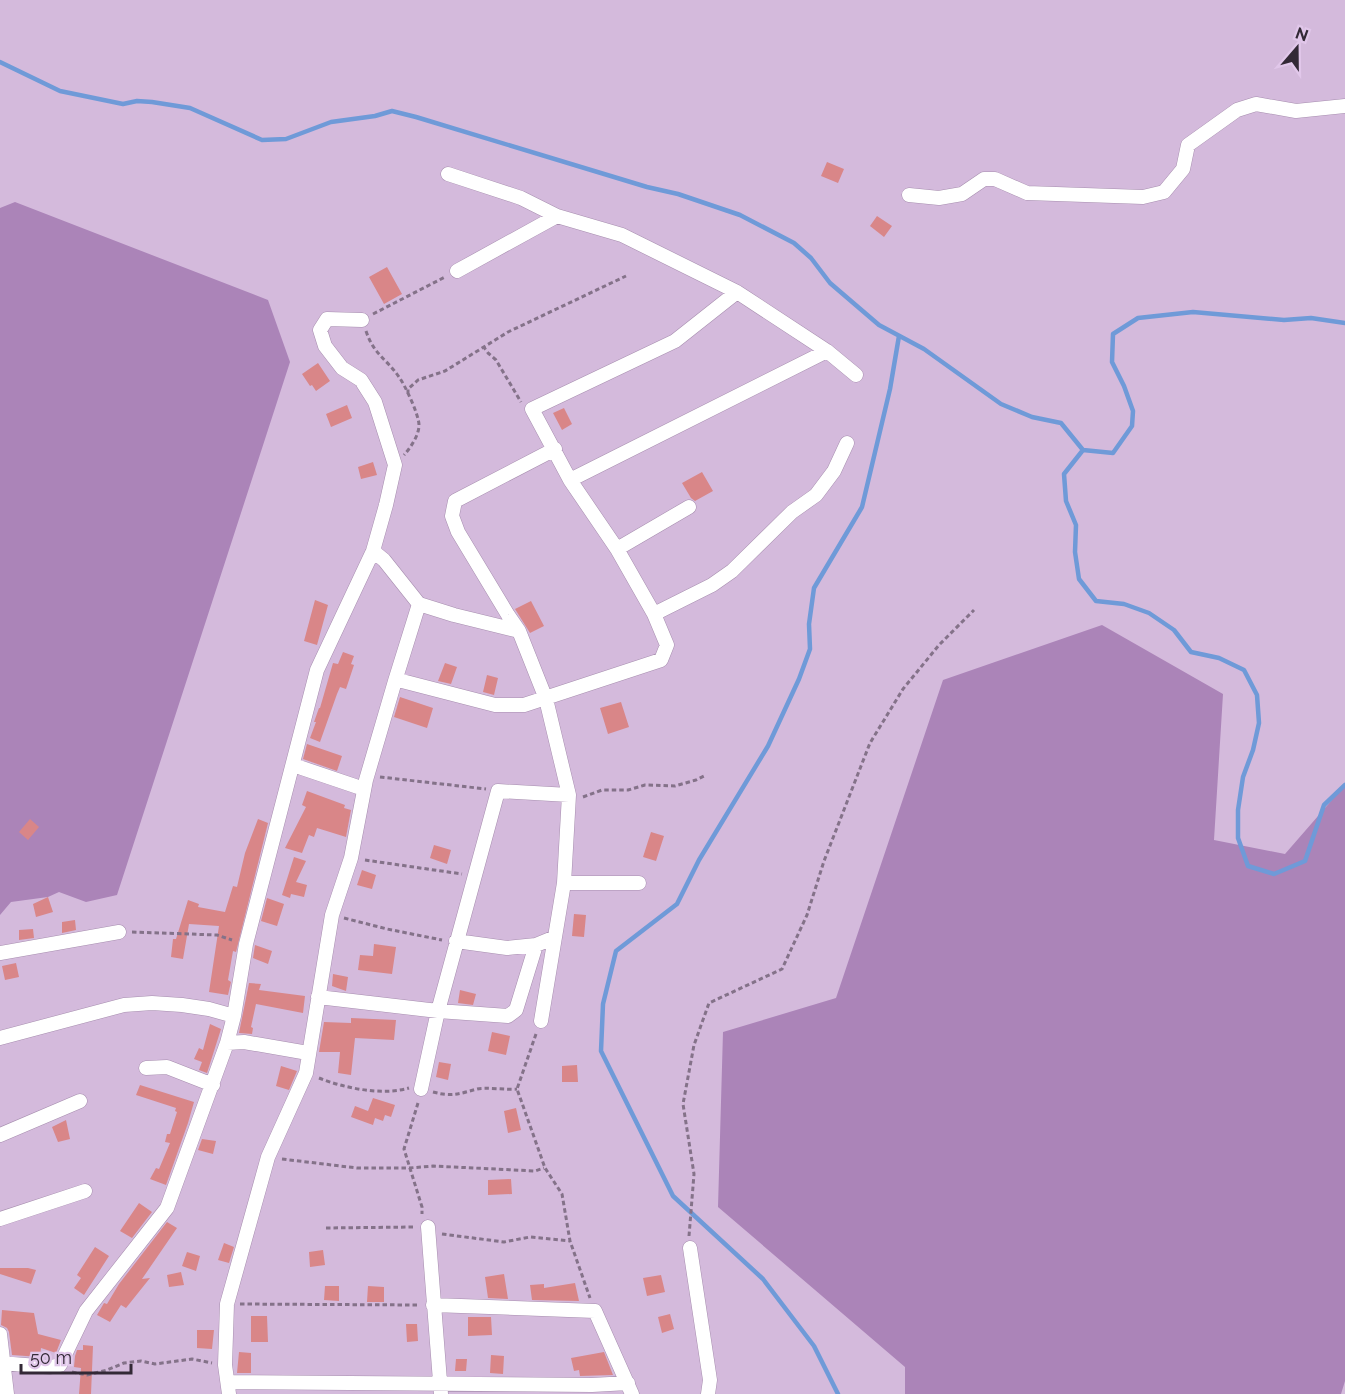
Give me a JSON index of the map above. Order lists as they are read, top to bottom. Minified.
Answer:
{"scale_bar":"50 m","north":"top"}
